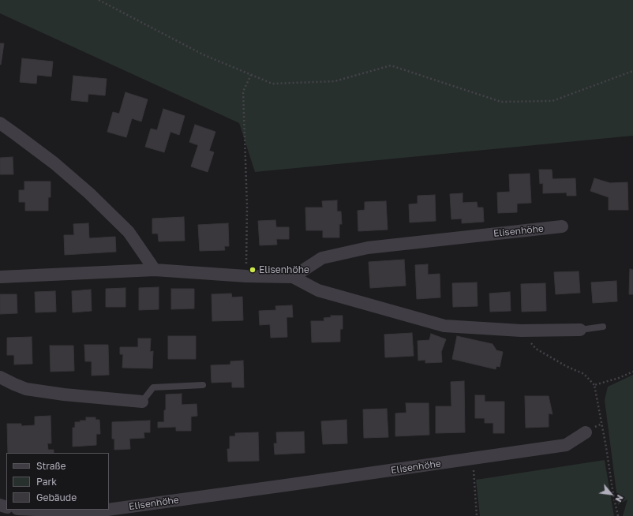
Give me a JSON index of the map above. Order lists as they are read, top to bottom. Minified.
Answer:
{"streets":{"street":["Elisenhöhe"]},"places":["Elisenhöhe"],"legend":["Straße","Park","Gebäude"],"north":"bottom right"}
